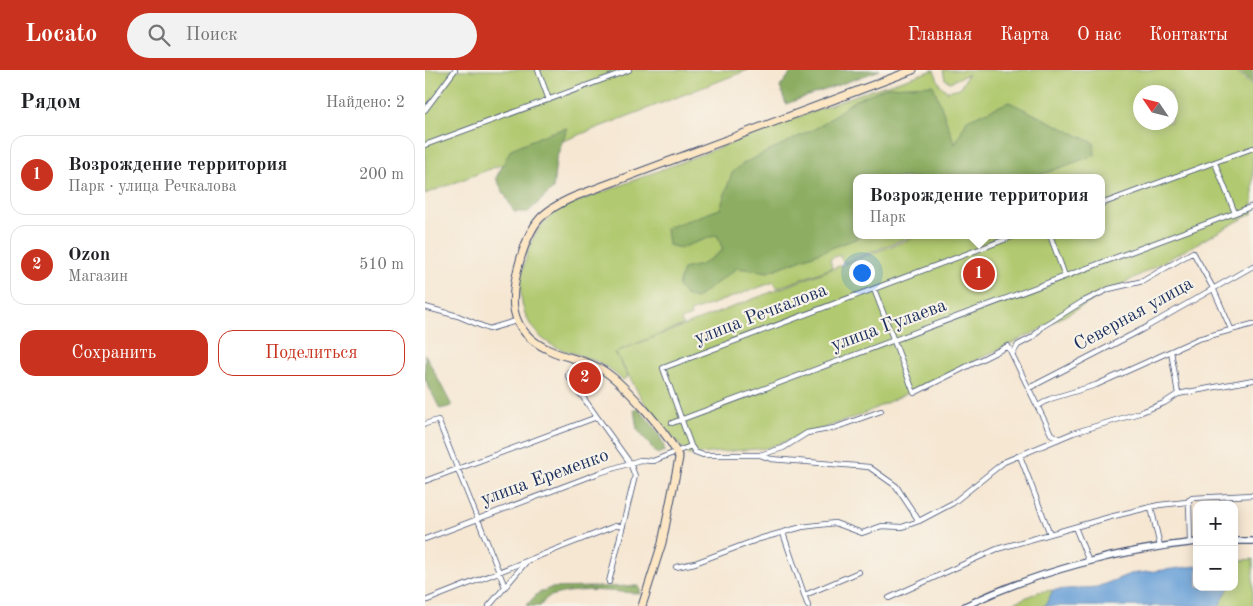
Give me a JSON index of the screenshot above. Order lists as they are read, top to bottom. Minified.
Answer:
{"streets":{"street":["улица Речкалова","Северная улица","улица Гулаева","улица Еременко"]},"crossings":[["улица Речкалова","улица Гулаева"]],"north":"top left","page":{"header":"Locato","search":"Поиск","nav":["Главная","Карта","О нас","Контакты"],"heading":["Рядом","Найдено: 2"],"list":[{"mark":"1","name":"Возрождение территория","note":"Парк · улица Речкалова","value":"200 m"},{"mark":"2","name":"Ozon","note":"Магазин","value":"510 m"}],"popup":["Возрождение территория","Парк"],"pins":["1","2"],"buttons":["Сохранить","Поделиться"],"map_buttons":["+","−"]}}
